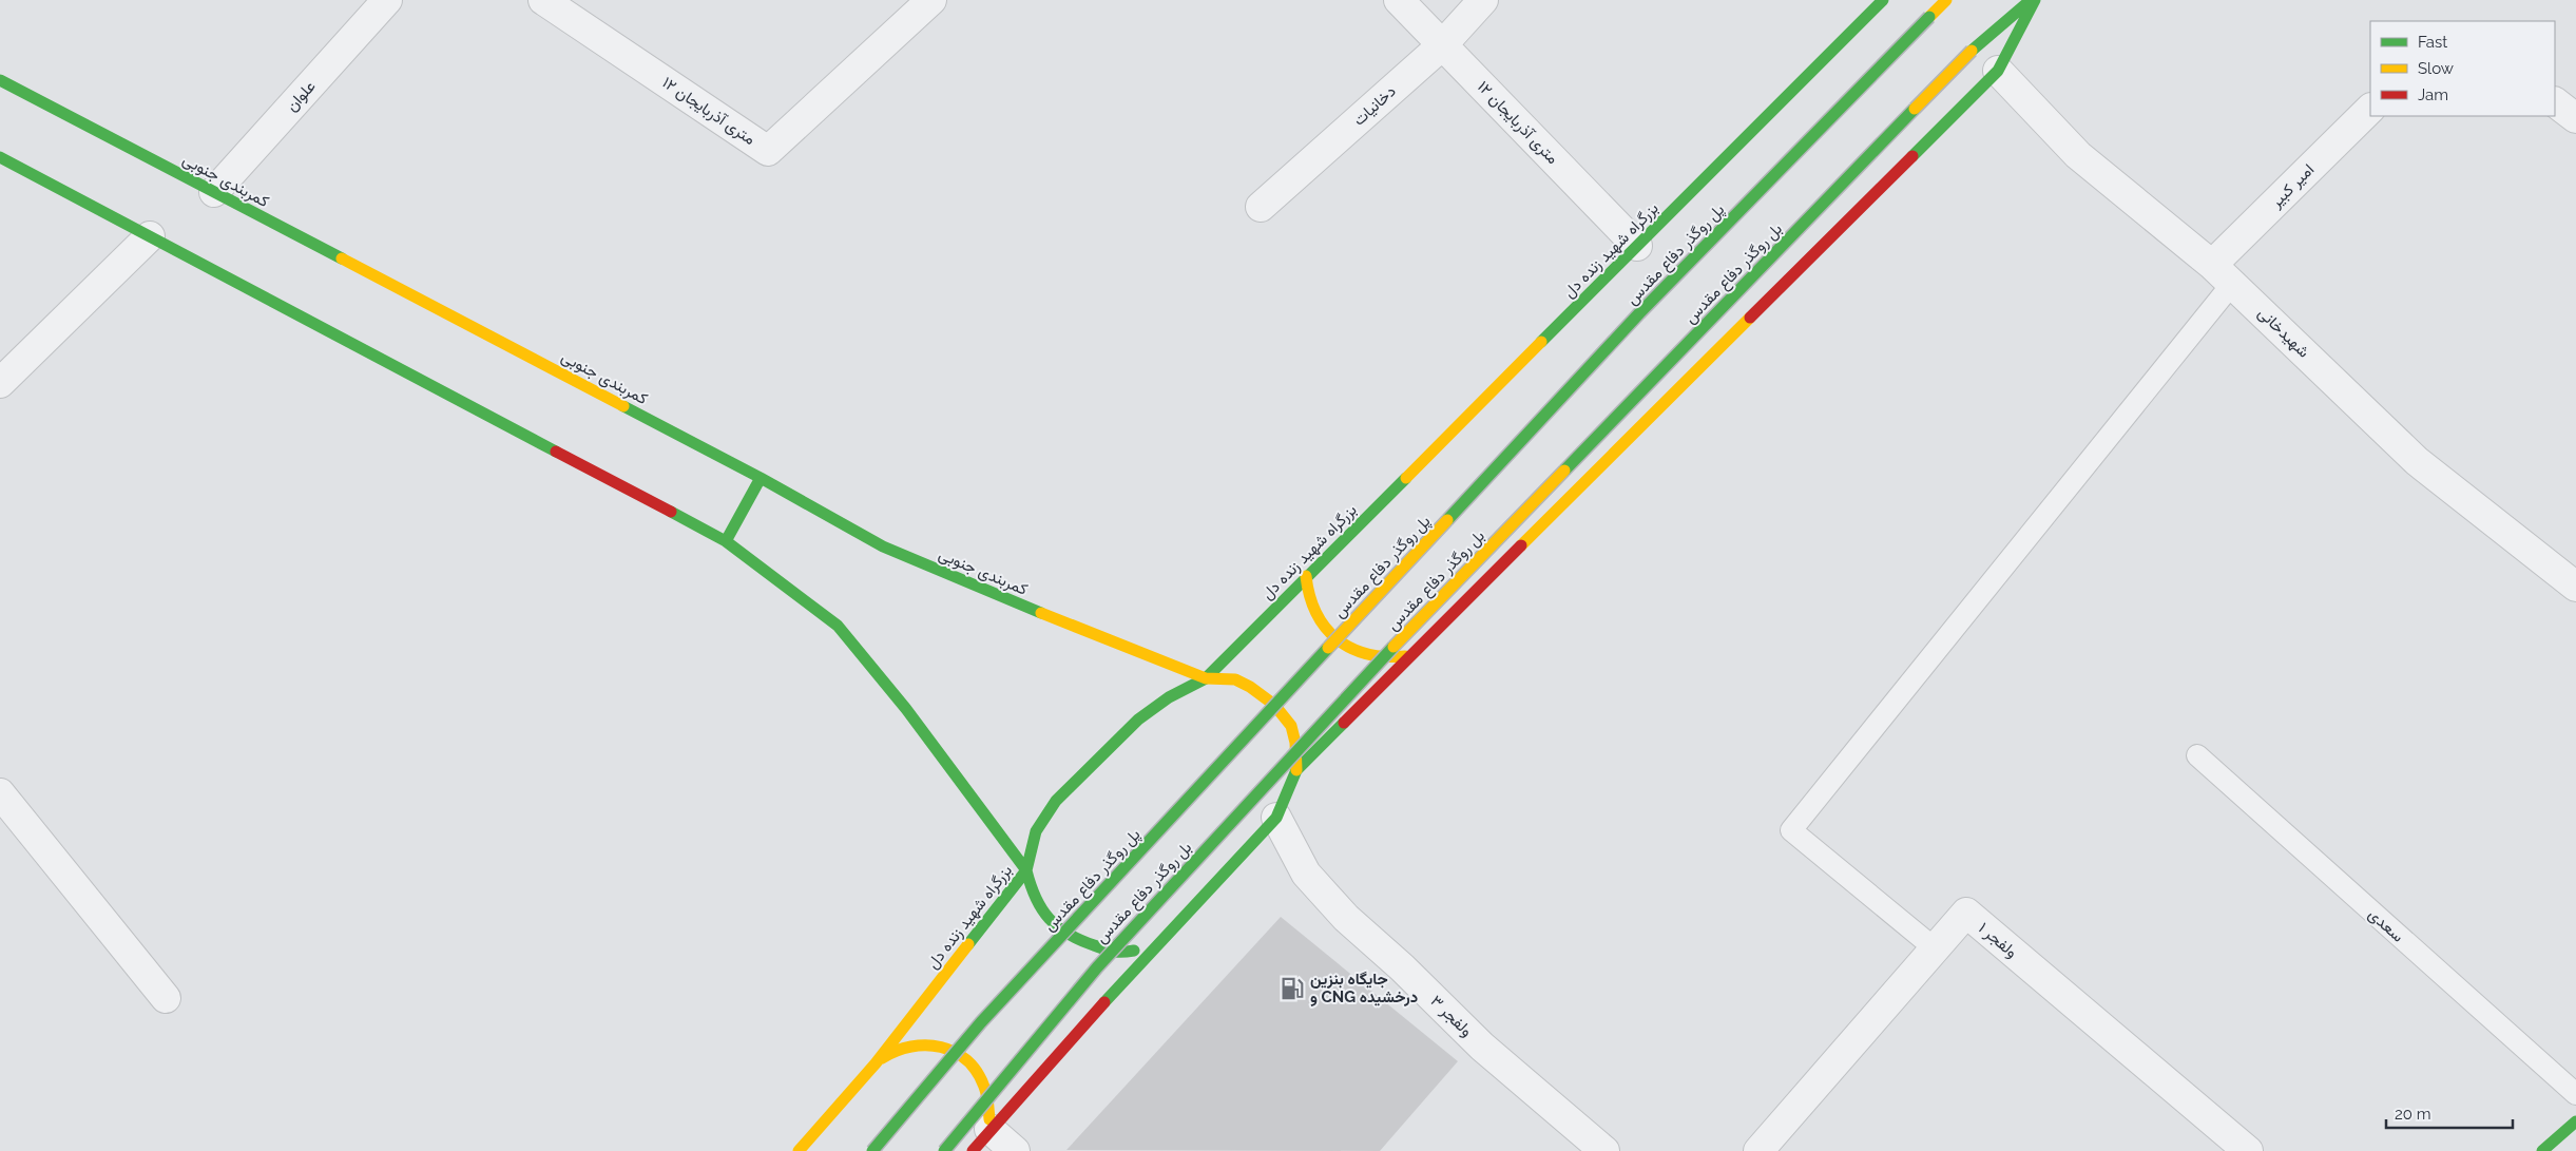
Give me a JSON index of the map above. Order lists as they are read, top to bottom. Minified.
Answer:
{"streets":{"main road":["کمربندی جنوبی","بزرگراه شهید زنده دل","پل روگذر دفاع مقدس","بل روگذر دفاع مقدس"],"street":["علوان","دخانیات","۱۲ متری آذربایجان","امیر کبیر","شهیدخانی","ولفجر ۱","ولفجر ۳"],"lane":["سعدی"]},"crossings":[["علوان","کمربندی جنوبی"],["دخانیات","۱۲ متری آذربایجان"],["۱۲ متری آذربایجان","بزرگراه شهید زنده دل"],["کمربندی جنوبی","بزرگراه شهید زنده دل"],["امیر کبیر","شهیدخانی"]],"places":{"fuel station":["جایگاه بنزین و CNG درخشیده"]},"legend":["Fast","Slow","Jam"],"scale_bar":"20 m"}
